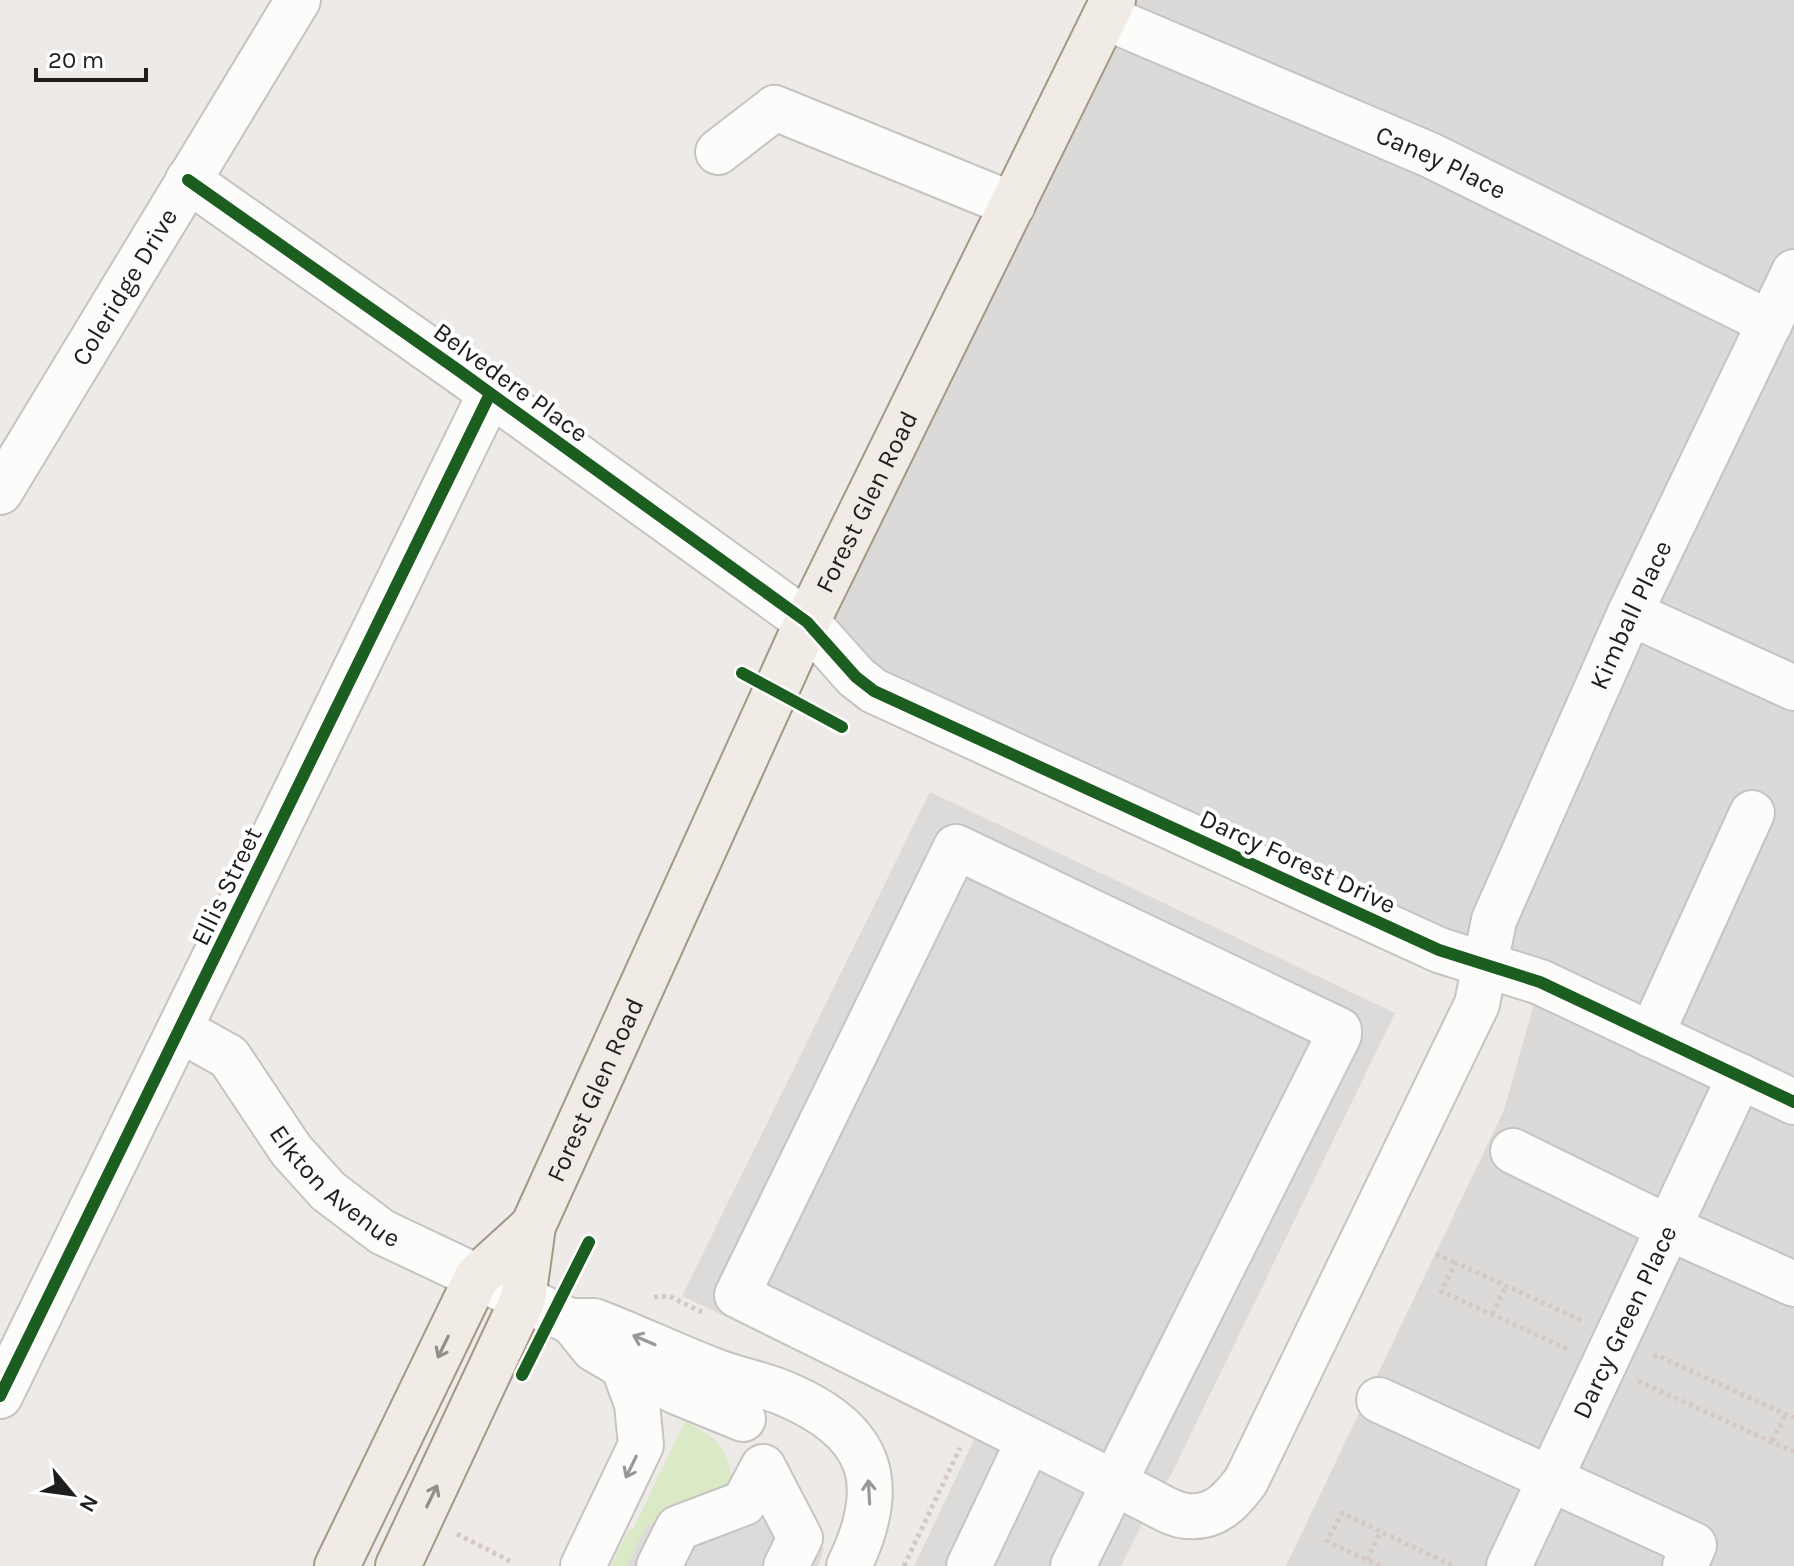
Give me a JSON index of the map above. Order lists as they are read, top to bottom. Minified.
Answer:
{"streets":{"main road":["Forest Glen Road"],"street":["Caney Place","Coleridge Drive","Belvedere Place","Kimball Place","Darcy Forest Drive","Ellis Street","Elkton Avenue","Darcy Green Place"]},"crossings":[["Caney Place","Forest Glen Road"],["Caney Place","Kimball Place"],["Coleridge Drive","Belvedere Place"],["Belvedere Place","Forest Glen Road"],["Belvedere Place","Darcy Forest Drive"],["Belvedere Place","Ellis Street"],["Forest Glen Road","Darcy Forest Drive"],["Forest Glen Road","Elkton Avenue"],["Kimball Place","Darcy Forest Drive"],["Darcy Forest Drive","Darcy Green Place"],["Ellis Street","Elkton Avenue"]],"scale_bar":"20 m","north":"bottom right"}
